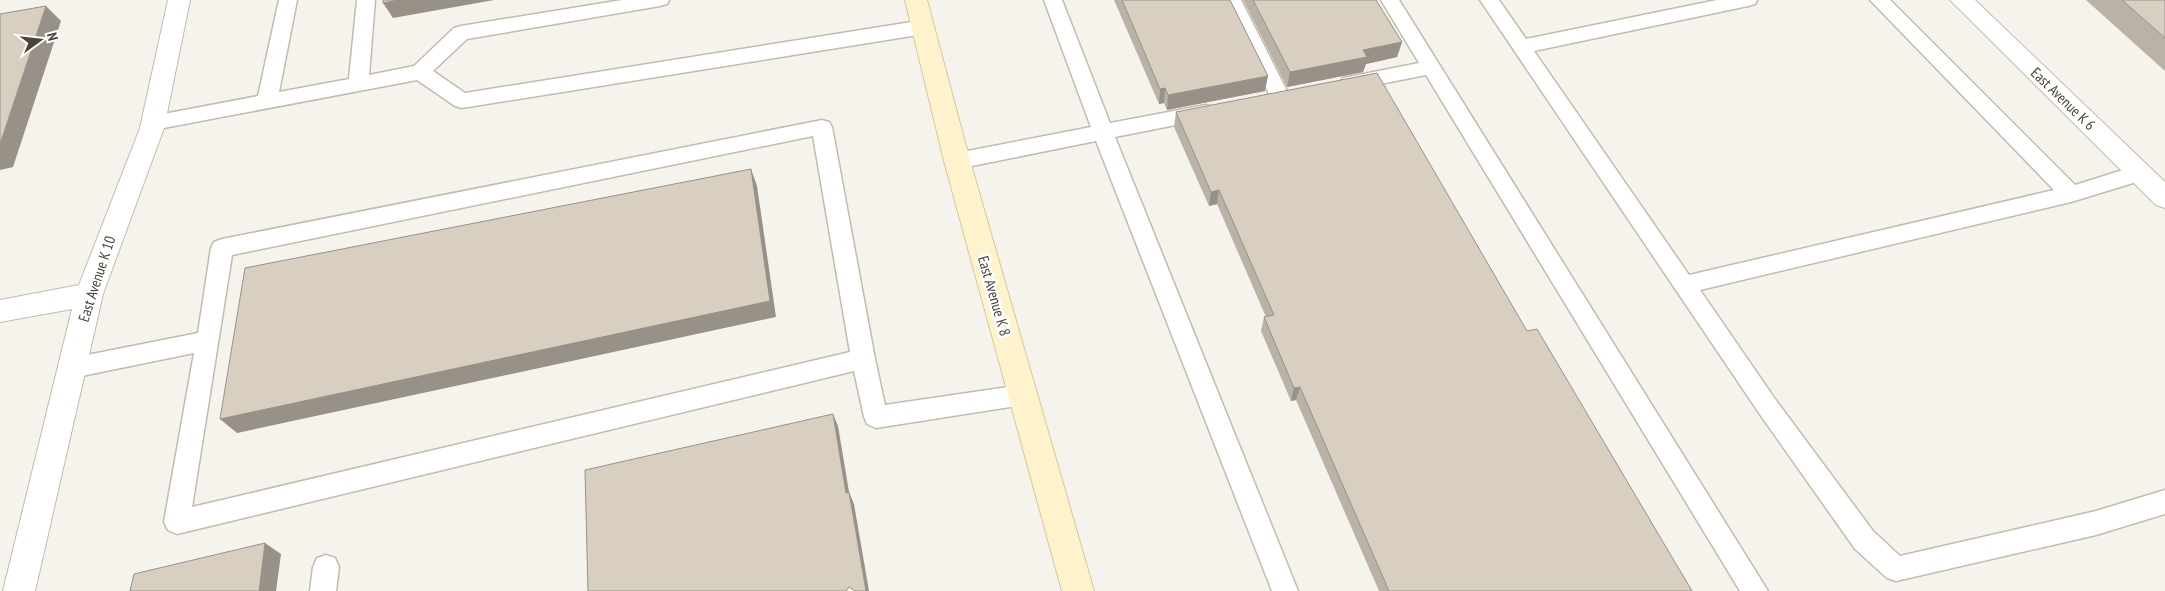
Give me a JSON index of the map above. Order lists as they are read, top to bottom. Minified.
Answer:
{"streets":{"street":["East Avenue K 6","East Avenue K 10","East Avenue K 8"]},"north":"right"}
